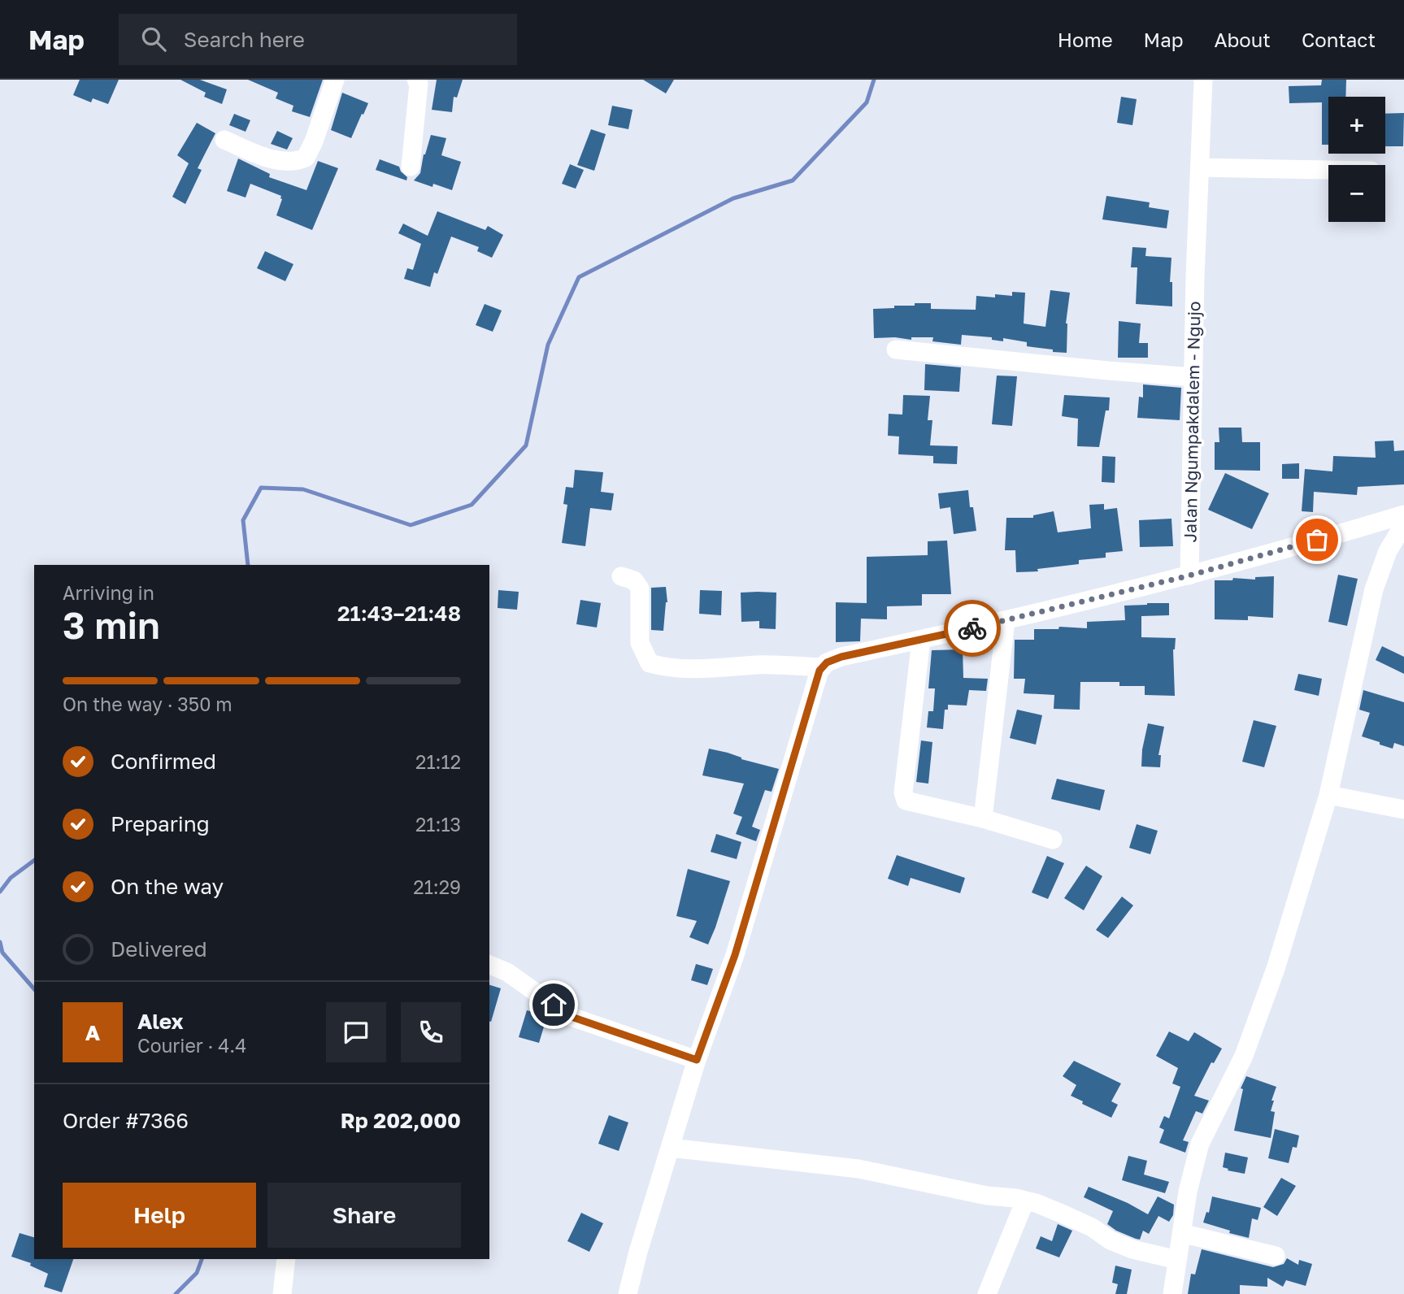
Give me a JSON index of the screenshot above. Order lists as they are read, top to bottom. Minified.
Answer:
{"streets":{"street":["Jalan Ngumpakdalem - Ngujo"]},"page":{"header":"Map","search":"Search here","nav":["Home","Map","About","Contact"],"map_buttons":["+","−"],"heading":["3 min","Arriving in","21:43–21:48"],"panel":["Alex","Courier · 4.4","Order #7366","Rp 202,000"],"bar":"On the way · 350 m","list":[["Confirmed","21:12"],["Preparing","21:13"],["On the way","21:29"],"Delivered"],"round":"A","buttons":["Help","Share"]}}
